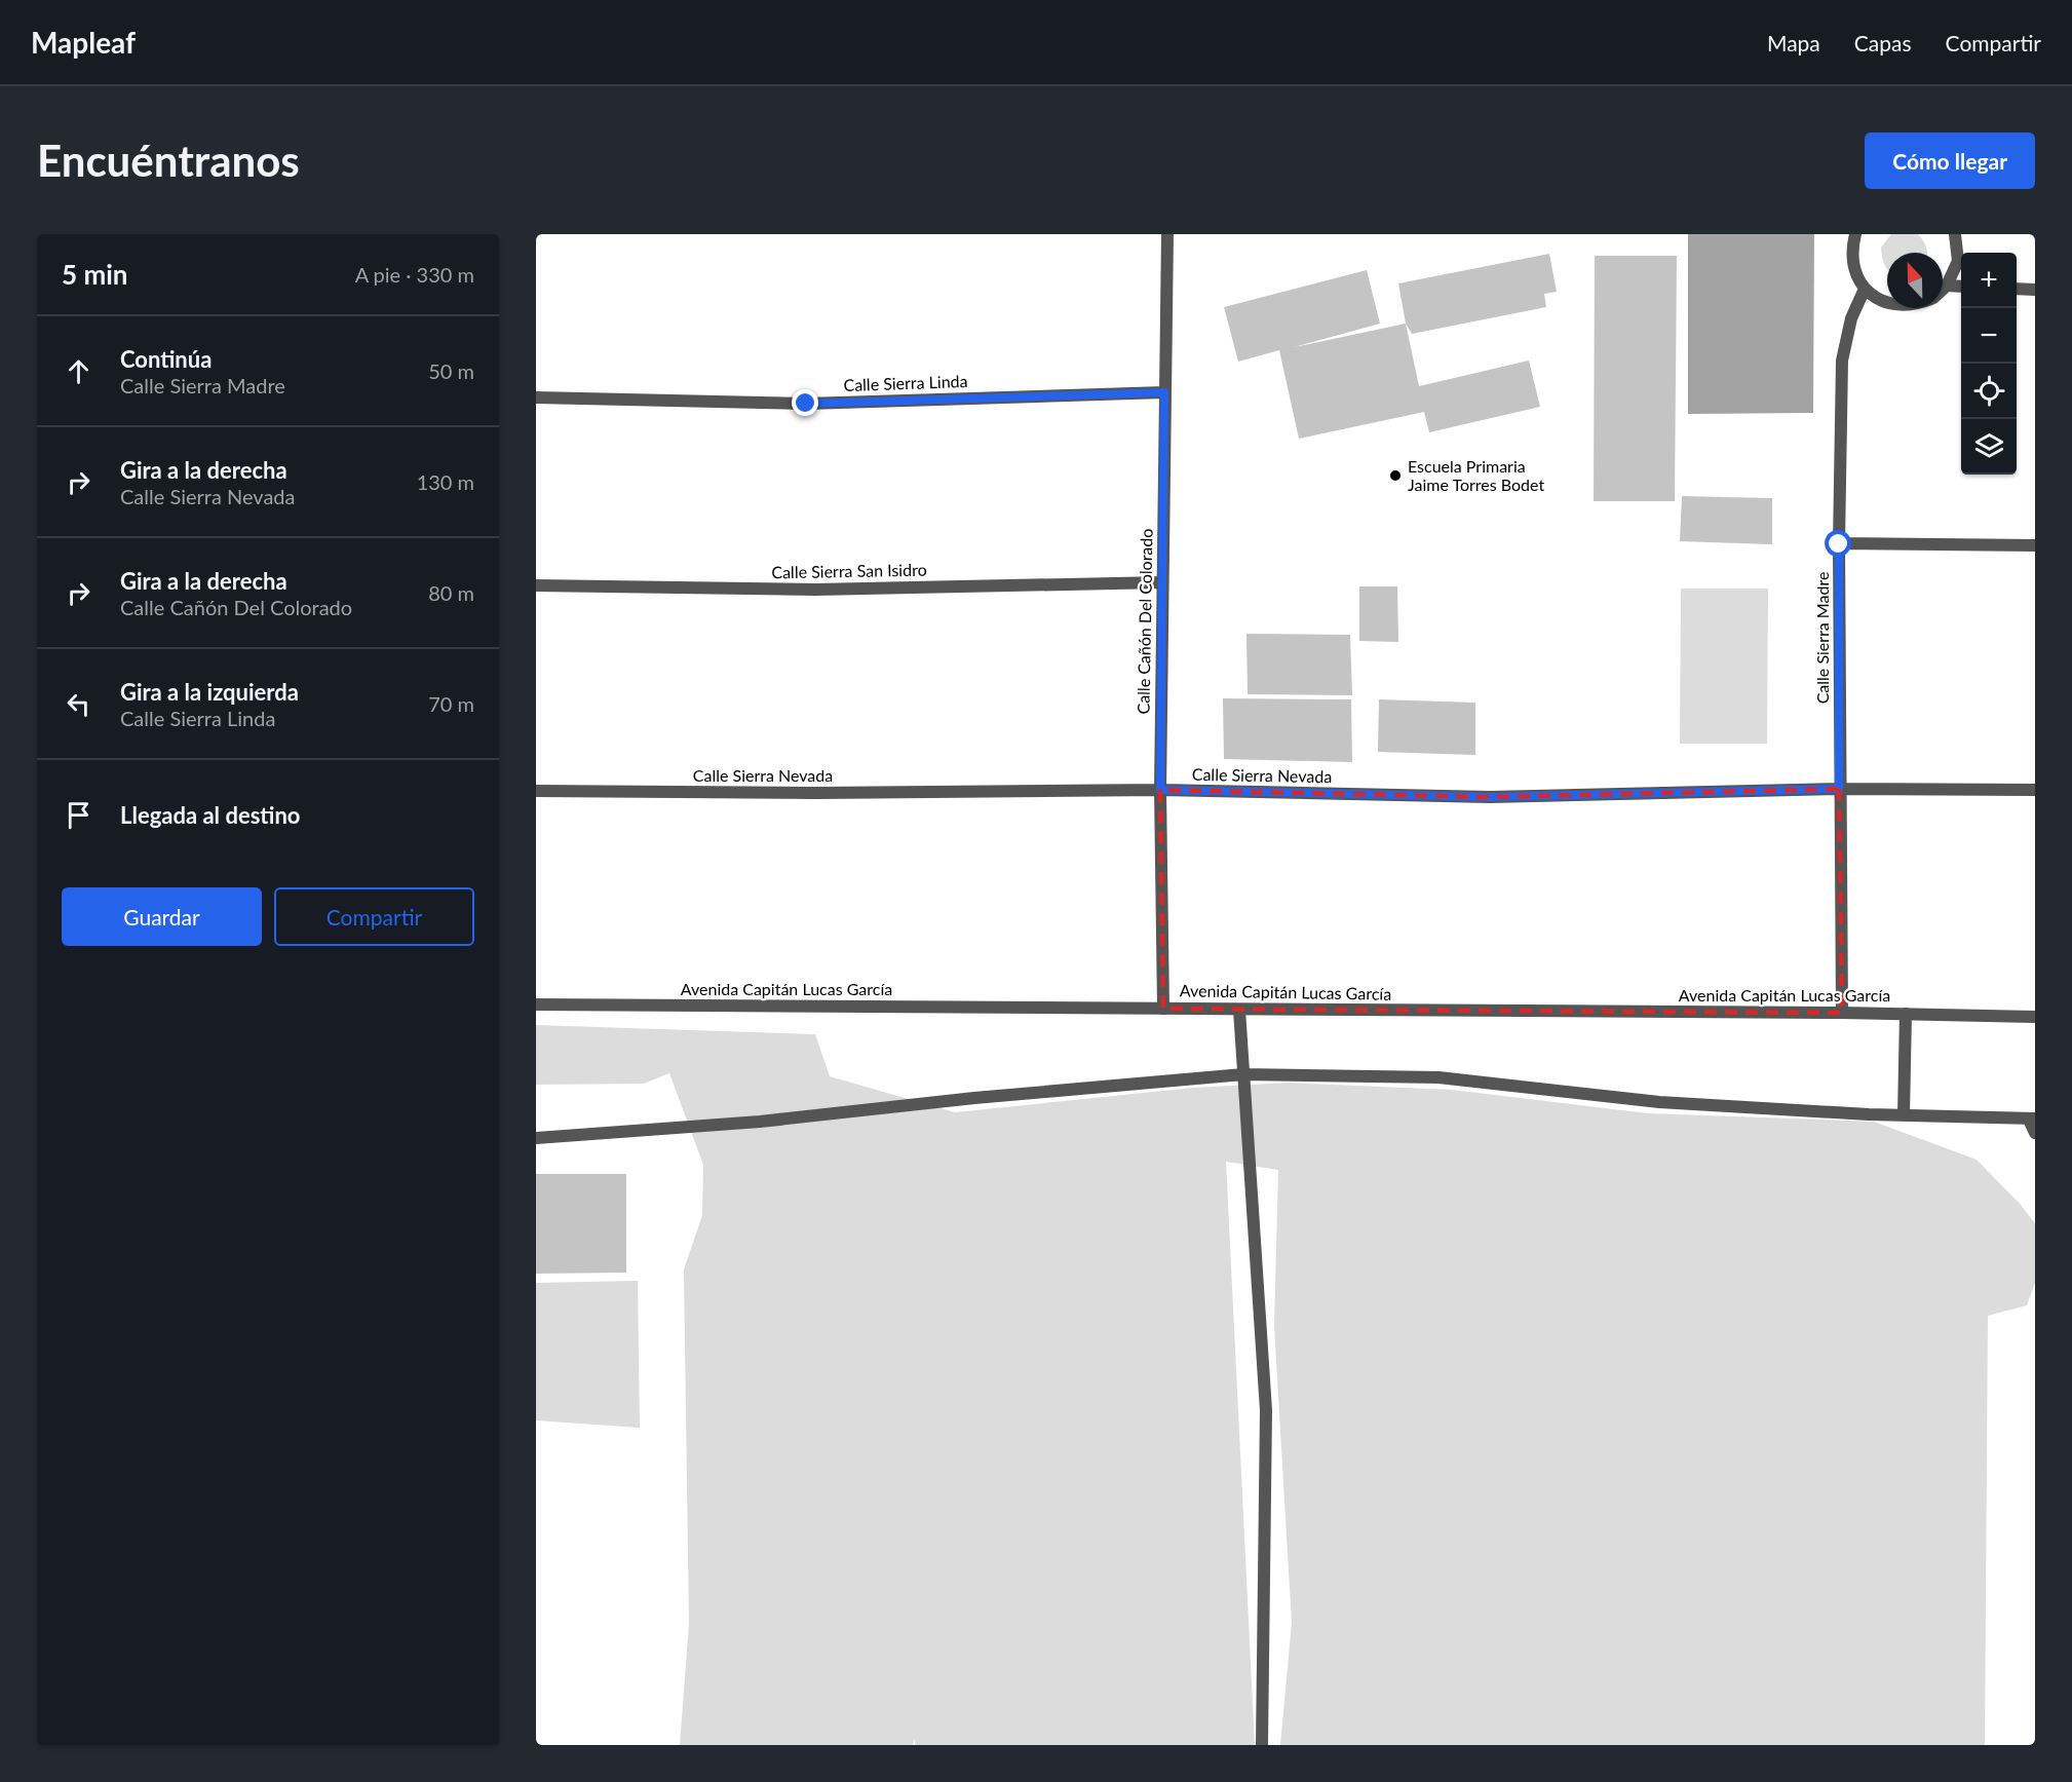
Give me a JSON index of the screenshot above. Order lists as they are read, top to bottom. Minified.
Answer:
{"streets":{"street":["Calle Sierra Linda","Calle Sierra San Isidro","Calle Cañón Del Colorado","Calle Sierra Madre","Calle Sierra Nevada","Avenida Capitán Lucas García"]},"crossings":[["Calle Sierra Linda","Calle Cañón Del Colorado"],["Calle Sierra San Isidro","Calle Cañón Del Colorado"],["Calle Cañón Del Colorado","Calle Sierra Nevada"],["Calle Cañón Del Colorado","Avenida Capitán Lucas García"],["Calle Sierra Madre","Calle Sierra Nevada"],["Calle Sierra Madre","Avenida Capitán Lucas García"]],"places":["Escuela Primaria Jaime Torres Bodet"],"north":"top","page":{"header":"Mapleaf","nav":["Mapa","Capas","Compartir"],"buttons":["Cómo llegar",["Guardar","Compartir"]],"title":"Encuéntranos","heading":["5 min","A pie · 330 m"],"map_buttons":["+","−"],"list":[["Continúa","Calle Sierra Madre","50 m"],["Gira a la derecha","Calle Sierra Nevada","130 m"],["Gira a la derecha","Calle Cañón Del Colorado","80 m"],["Gira a la izquierda","Calle Sierra Linda","70 m"],"Llegada al destino"]}}
